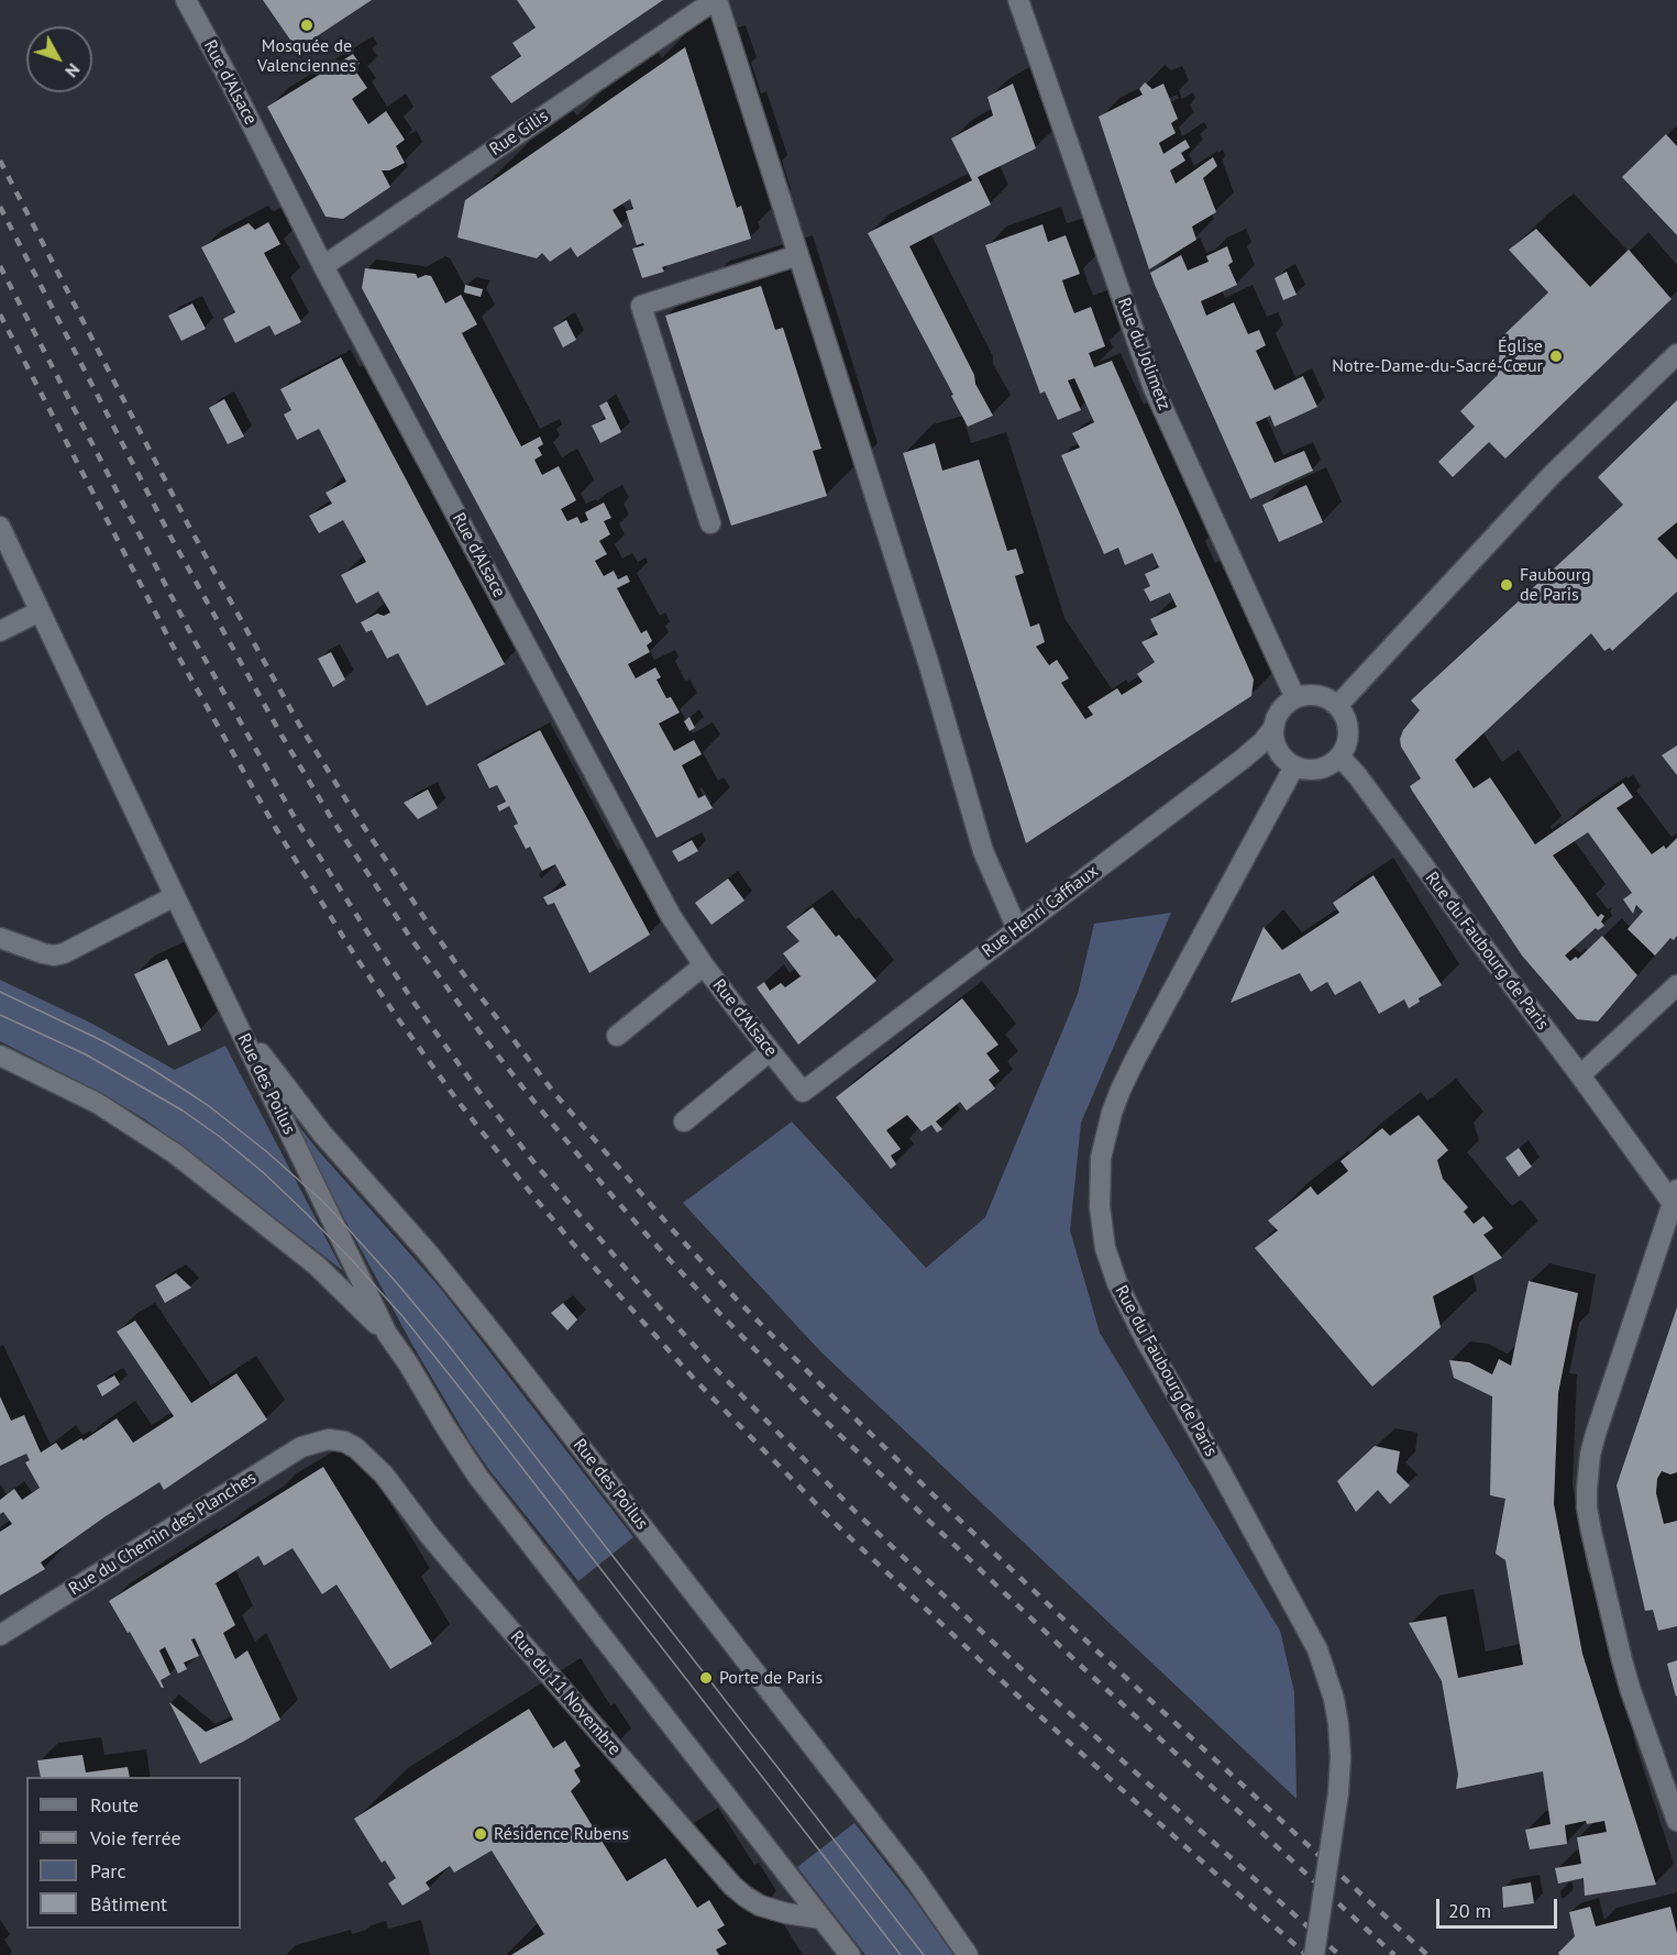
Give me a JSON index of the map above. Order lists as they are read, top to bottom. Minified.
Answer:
{"streets":{"street":["Rue d'Alsace","Rue Gilis","Rue du Jolimetz","Rue Henri Caffiaux","Rue du Faubourg de Paris","Rue des Poilus","Rue du Chemin des Planches","Rue du 11 Novembre"]},"crossings":[["Rue d'Alsace","Rue Gilis"],["Rue d'Alsace","Rue Henri Caffiaux"],["Rue du Jolimetz","Rue Henri Caffiaux"],["Rue du Jolimetz","Rue du Faubourg de Paris"],["Rue Henri Caffiaux","Rue du Faubourg de Paris"],["Rue des Poilus","Rue du 11 Novembre"],["Rue du Chemin des Planches","Rue du 11 Novembre"]],"places":["Mosquée de Valenciennes","Église Notre-Dame-du-Sacré-Cœur","Faubourg de Paris","Porte de Paris","Résidence Rubens"],"legend":["Route","Voie ferrée","Parc","Bâtiment"],"scale_bar":"20 m","north":"bottom right"}
